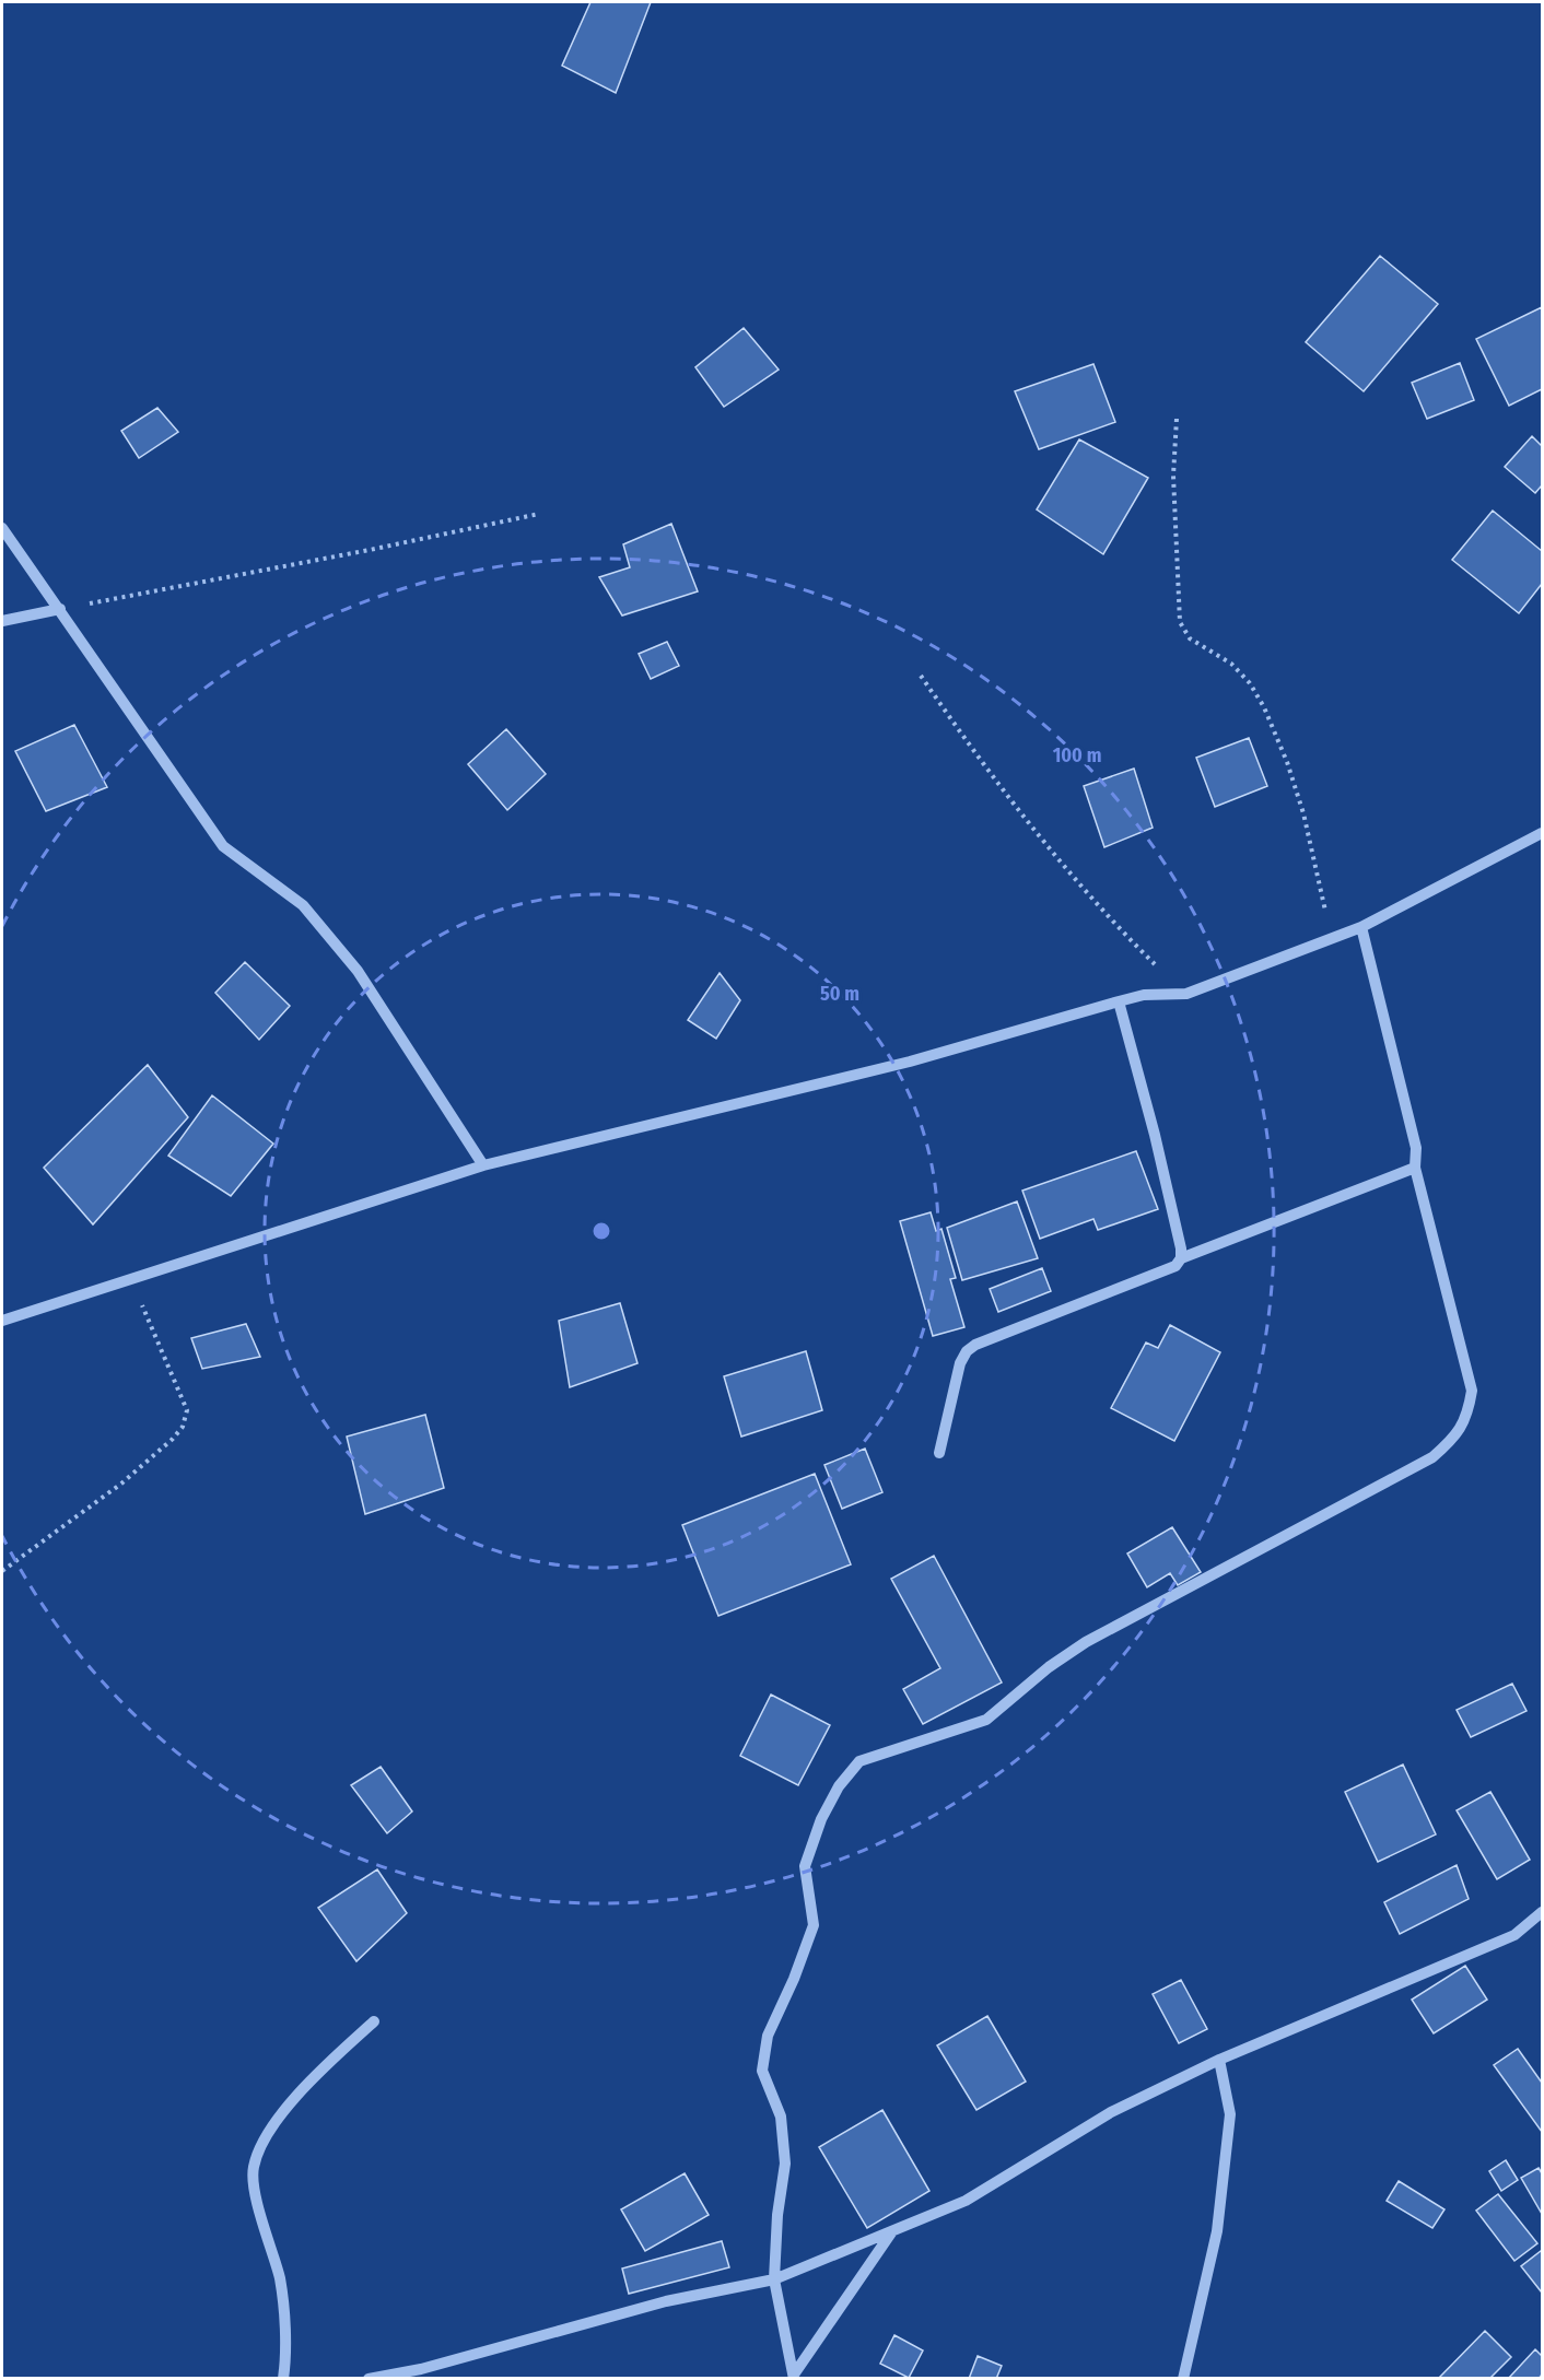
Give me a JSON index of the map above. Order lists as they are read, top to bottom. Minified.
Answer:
{"rings":["100 m","50 m"]}
